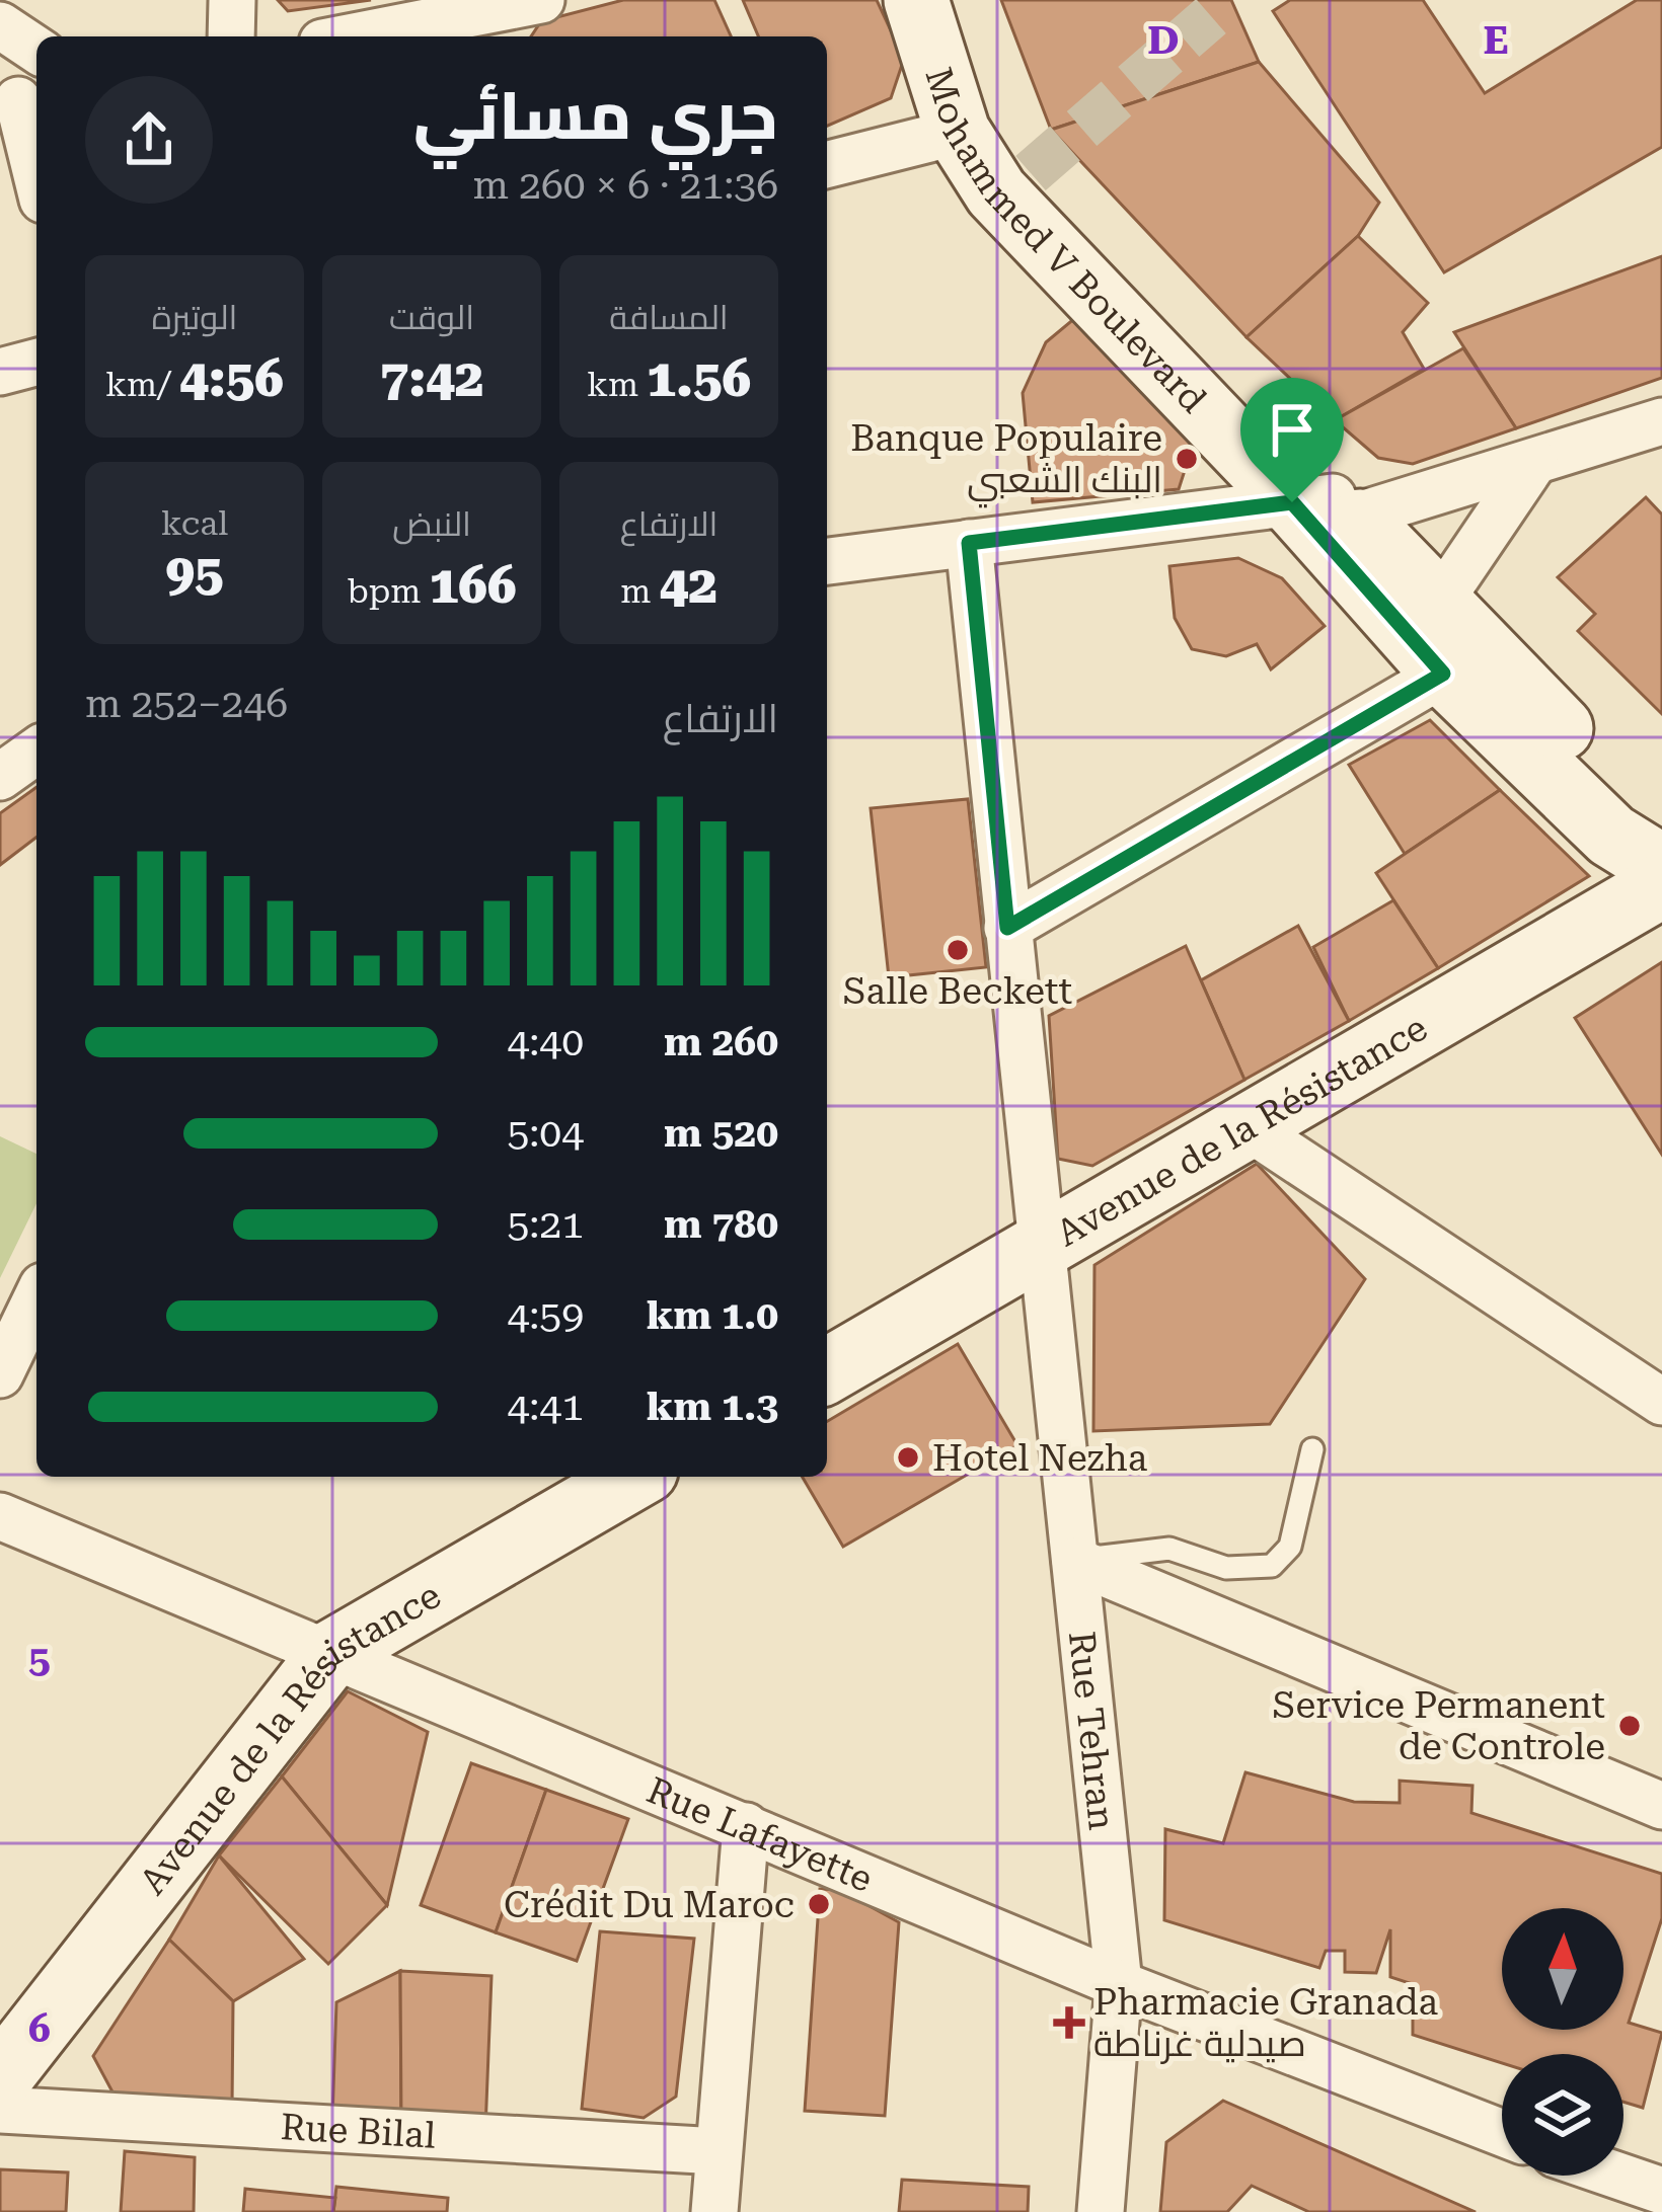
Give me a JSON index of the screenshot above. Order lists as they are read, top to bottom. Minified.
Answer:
{"streets":{"main road":["Mohammed V Boulevard","Avenue de la Résistance"],"street":["Rue Tehran","Rue Lafayette","Rue Bilal"]},"crossings":[["Avenue de la Résistance","Rue Tehran"],["Avenue de la Résistance","Rue Lafayette"],["Rue Tehran","Rue Lafayette"]],"places":{"other":["Banque Populaire البنك الشعبي","Salle Beckett","Hotel Nezha","Service Permanent de Controle","Crédit Du Maroc"],"health":["Pharmacie Granada صيدلية غرناطة"]},"north":"top","page":{"heading":["جري مسائي","21:36 · 6 × 260 m"],"stats":[["المسافة","1.56 km"],["الوقت","7:42"],["الوتيرة","4:56 /km"],["الارتفاع","42 m"],["النبض","166 bpm"],["kcal","95"]],"chart":["الارتفاع","246–252 m"],"list":[{"name":"260 m","note":"4:40"},{"name":"520 m","note":"5:04"},{"name":"780 m","note":"5:21"},{"name":"1.0 km","note":"4:59"},{"name":"1.3 km","note":"4:41"}]},"grid":{"columns":["D","E"],"rows":["5","6"]}}
